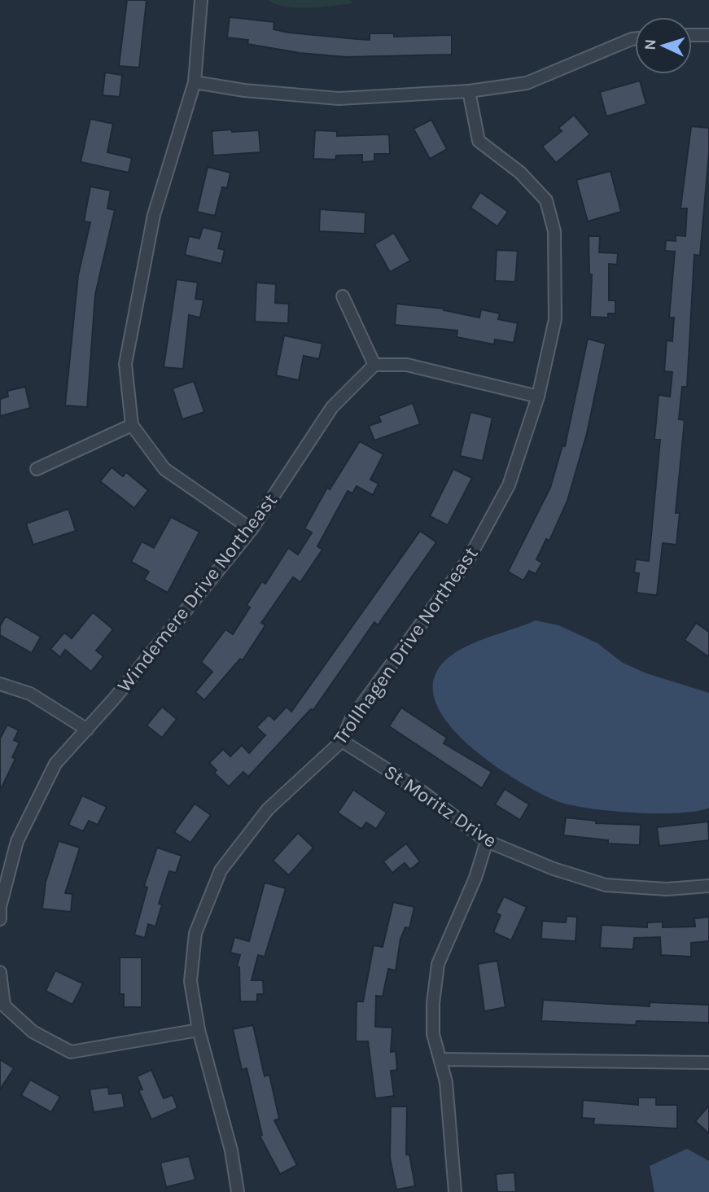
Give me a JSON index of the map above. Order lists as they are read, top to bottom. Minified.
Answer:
{"streets":{"street":["Windemere Drive Northeast","Trollhagen Drive Northeast","St Moritz Drive"]},"crossings":[["Trollhagen Drive Northeast","St Moritz Drive"]],"north":"left"}
